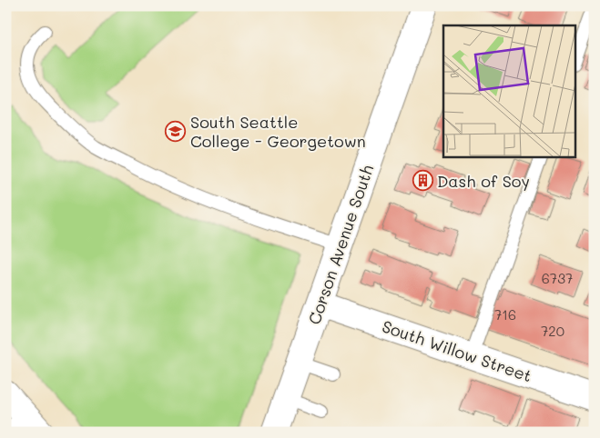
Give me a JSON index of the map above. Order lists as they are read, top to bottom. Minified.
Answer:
{"streets":{"street":["Corson Avenue South","South Willow Street"]},"crossings":[["Corson Avenue South","South Willow Street"]],"places":{"school or university":["South Seattle College - Georgetown"],"building":["Dash of Soy"]},"house_numbers":["6737","716","720"]}
